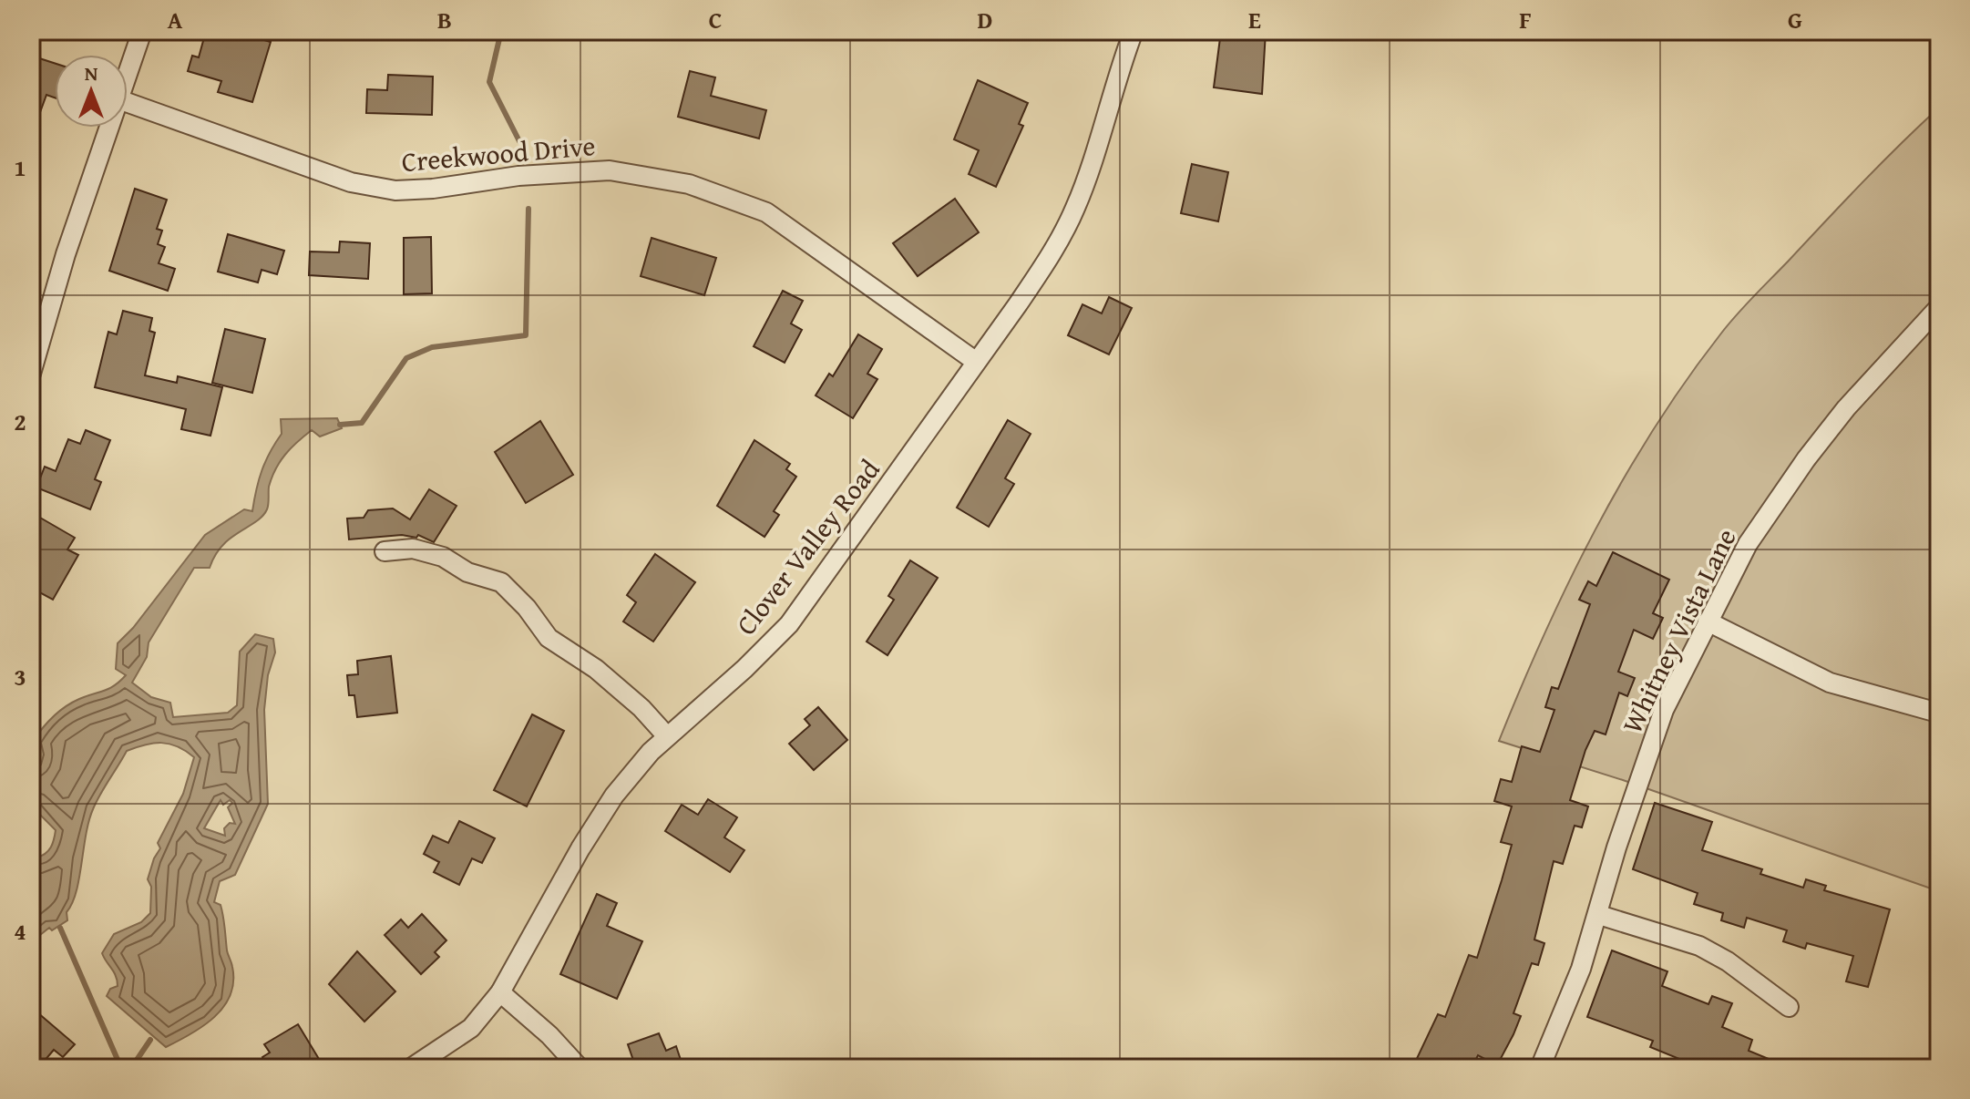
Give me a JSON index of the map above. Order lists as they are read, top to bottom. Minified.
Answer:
{"streets":{"street":["Creekwood Drive","Clover Valley Road","Whitney Vista Lane"]},"crossings":[["Creekwood Drive","Clover Valley Road"]],"north":"top","grid":{"columns":["A","B","C","D","E","F","G"],"rows":["1","2","3","4"]}}
